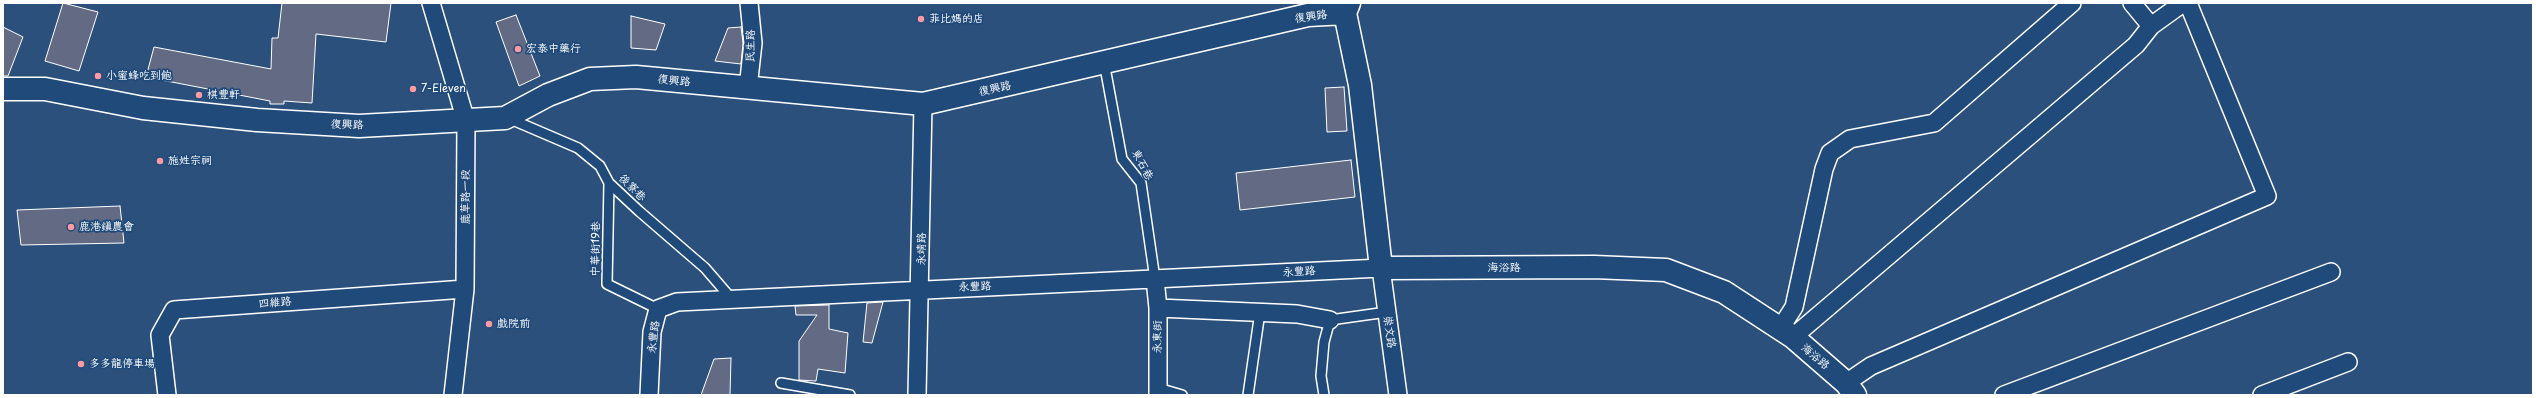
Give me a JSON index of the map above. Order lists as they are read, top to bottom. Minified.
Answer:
{"streets":{"street":["復興路","民生路","鹿草路一段","永靖路","海浴路","永豐路","四維路","崇文路","永東街"],"lane":["東石巷","後寮巷","中華街19巷"]},"crossings":[["復興路","民生路"],["復興路","東石巷"],["復興路","後寮巷"],["復興路","鹿草路一段"],["復興路","永靖路"],["東石巷","永豐路"],["東石巷","永東街"],["後寮巷","中華街19巷"],["後寮巷","永豐路"],["鹿草路一段","四維路"],["中華街19巷","永豐路"],["永靖路","永豐路"],["海浴路","永豐路"],["海浴路","崇文路"],["永豐路","崇文路"],["永豐路","永東街"]],"places":["菲比媽的店","宏泰中藥行","小蜜蜂吃到飽","7-Eleven","棋豐軒","施姓宗祠","鹿港鎮農會","戲院前","多多龍停車場"]}
